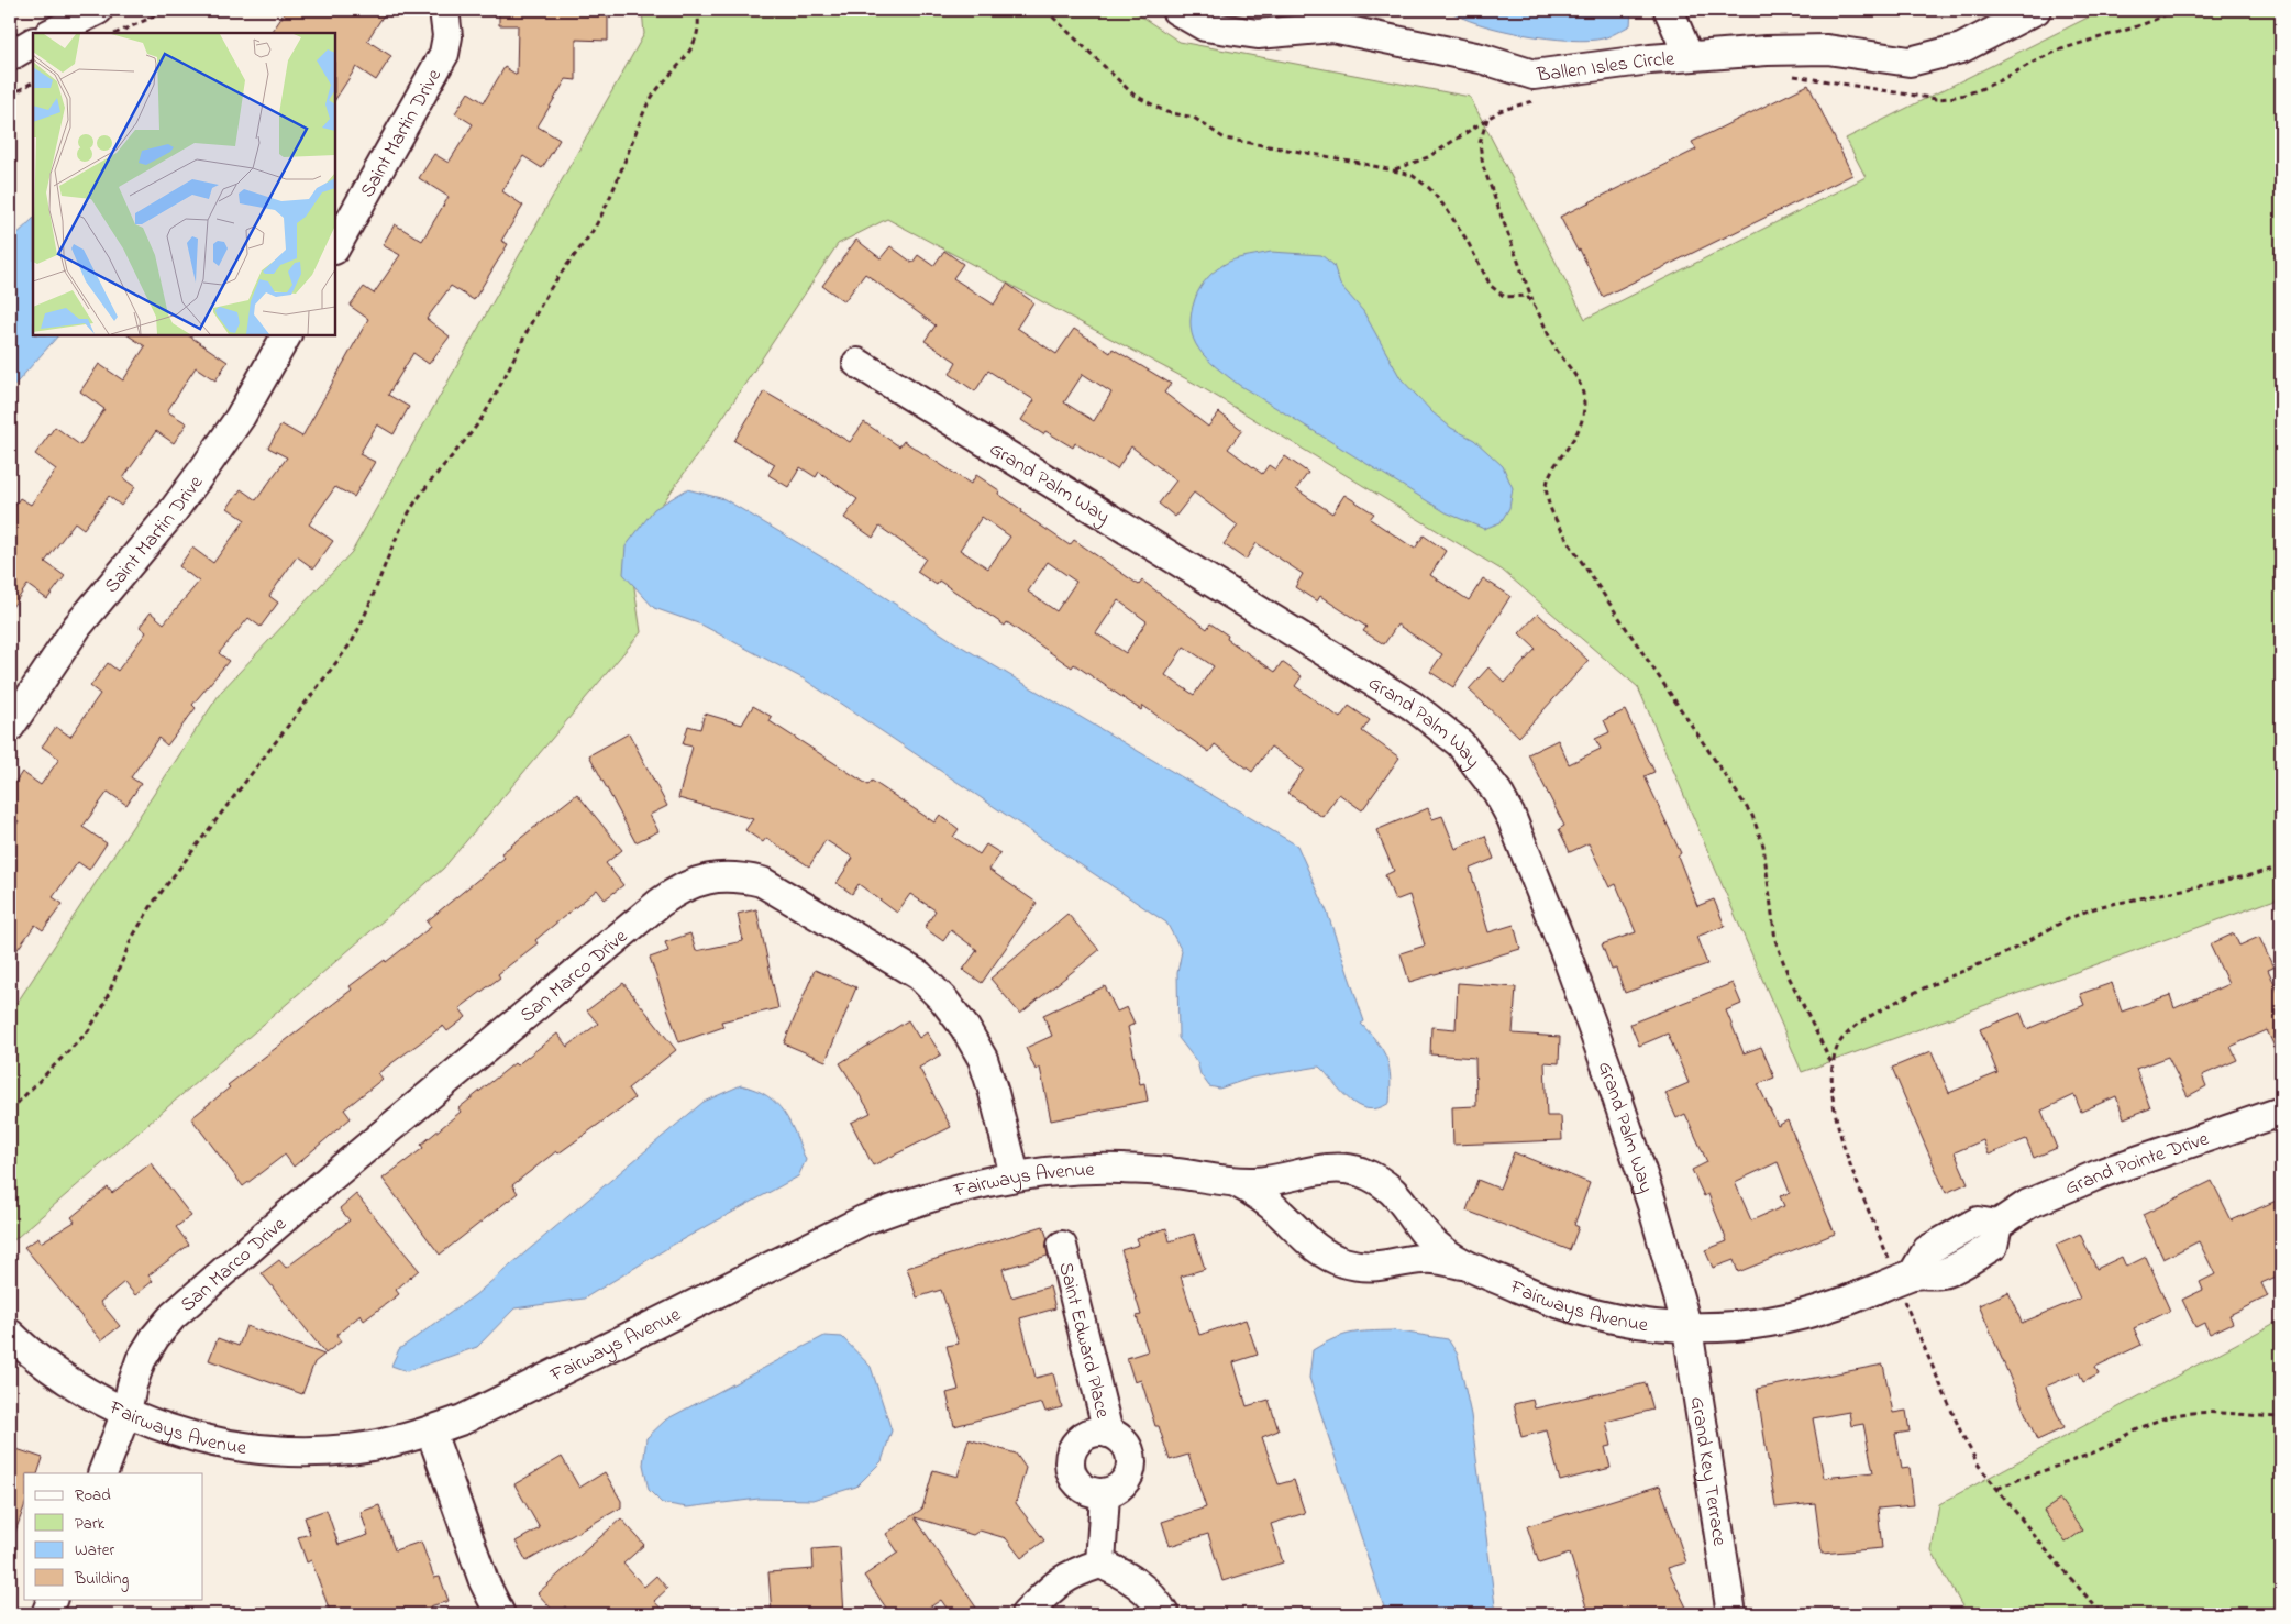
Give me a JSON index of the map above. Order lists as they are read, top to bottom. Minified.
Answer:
{"streets":{"street":["Ballen Isles Circle","Saint Martin Drive","Grand Palm Way","San Marco Drive","Grand Pointe Drive","Fairways Avenue","Saint Edward Place","Grand Key Terrace"]},"crossings":[["Grand Palm Way","Fairways Avenue"],["Grand Palm Way","Grand Key Terrace"],["San Marco Drive","Fairways Avenue"],["Fairways Avenue","Grand Key Terrace"]],"legend":["Road","Park","Water","Building"]}
